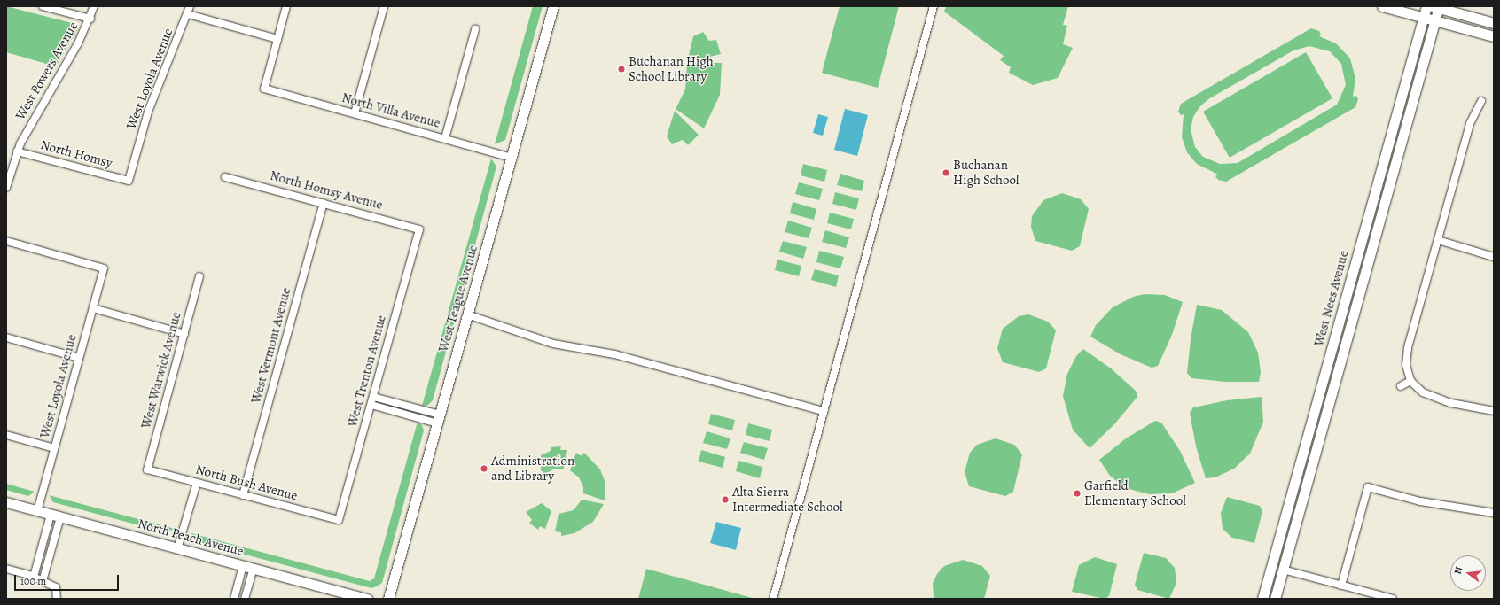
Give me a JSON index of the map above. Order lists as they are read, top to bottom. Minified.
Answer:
{"streets":{"main road":["West Teague Avenue","West Nees Avenue","North Peach Avenue"],"street":["West Powers Avenue","West Loyola Avenue","North Villa Avenue","North Homsy","North Homsy Avenue","West Vermont Avenue","West Warwick Avenue","West Trenton Avenue","North Bush Avenue"]},"crossings":[["West Powers Avenue","North Homsy"],["West Loyola Avenue","North Homsy"],["West Loyola Avenue","North Peach Avenue"],["North Villa Avenue","West Teague Avenue"],["North Homsy Avenue","West Vermont Avenue"],["North Homsy Avenue","West Trenton Avenue"],["West Vermont Avenue","North Bush Avenue"],["West Warwick Avenue","North Bush Avenue"],["West Trenton Avenue","North Bush Avenue"]],"places":["Buchanan High School Library","Buchanan High School","Administration and Library","Garfield Elementary School","Alta Sierra Intermediate School"],"scale_bar":"100 m","north":"left"}
